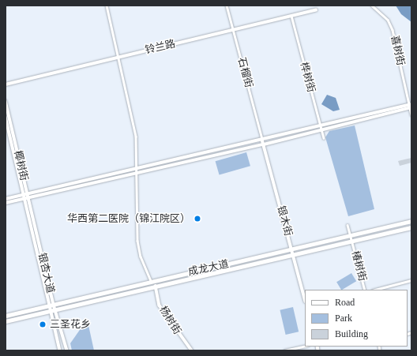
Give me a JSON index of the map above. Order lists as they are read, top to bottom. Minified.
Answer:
{"streets":{"highway":["成龙大道"],"street":["铃兰路","喜树街","石榴街","桦树街","椰树街","银木街","椿树街","银杏大道","杨树街"]},"crossings":[["铃兰路","石榴街"],["铃兰路","桦树街"],["石榴街","银木街"],["椰树街","银杏大道"],["银木街","成龙大道"],["椿树街","成龙大道"],["成龙大道","银杏大道"],["成龙大道","杨树街"]],"places":["华西第二医院（锦江院区）","三圣花乡"],"legend":["Road","Park","Building"]}
